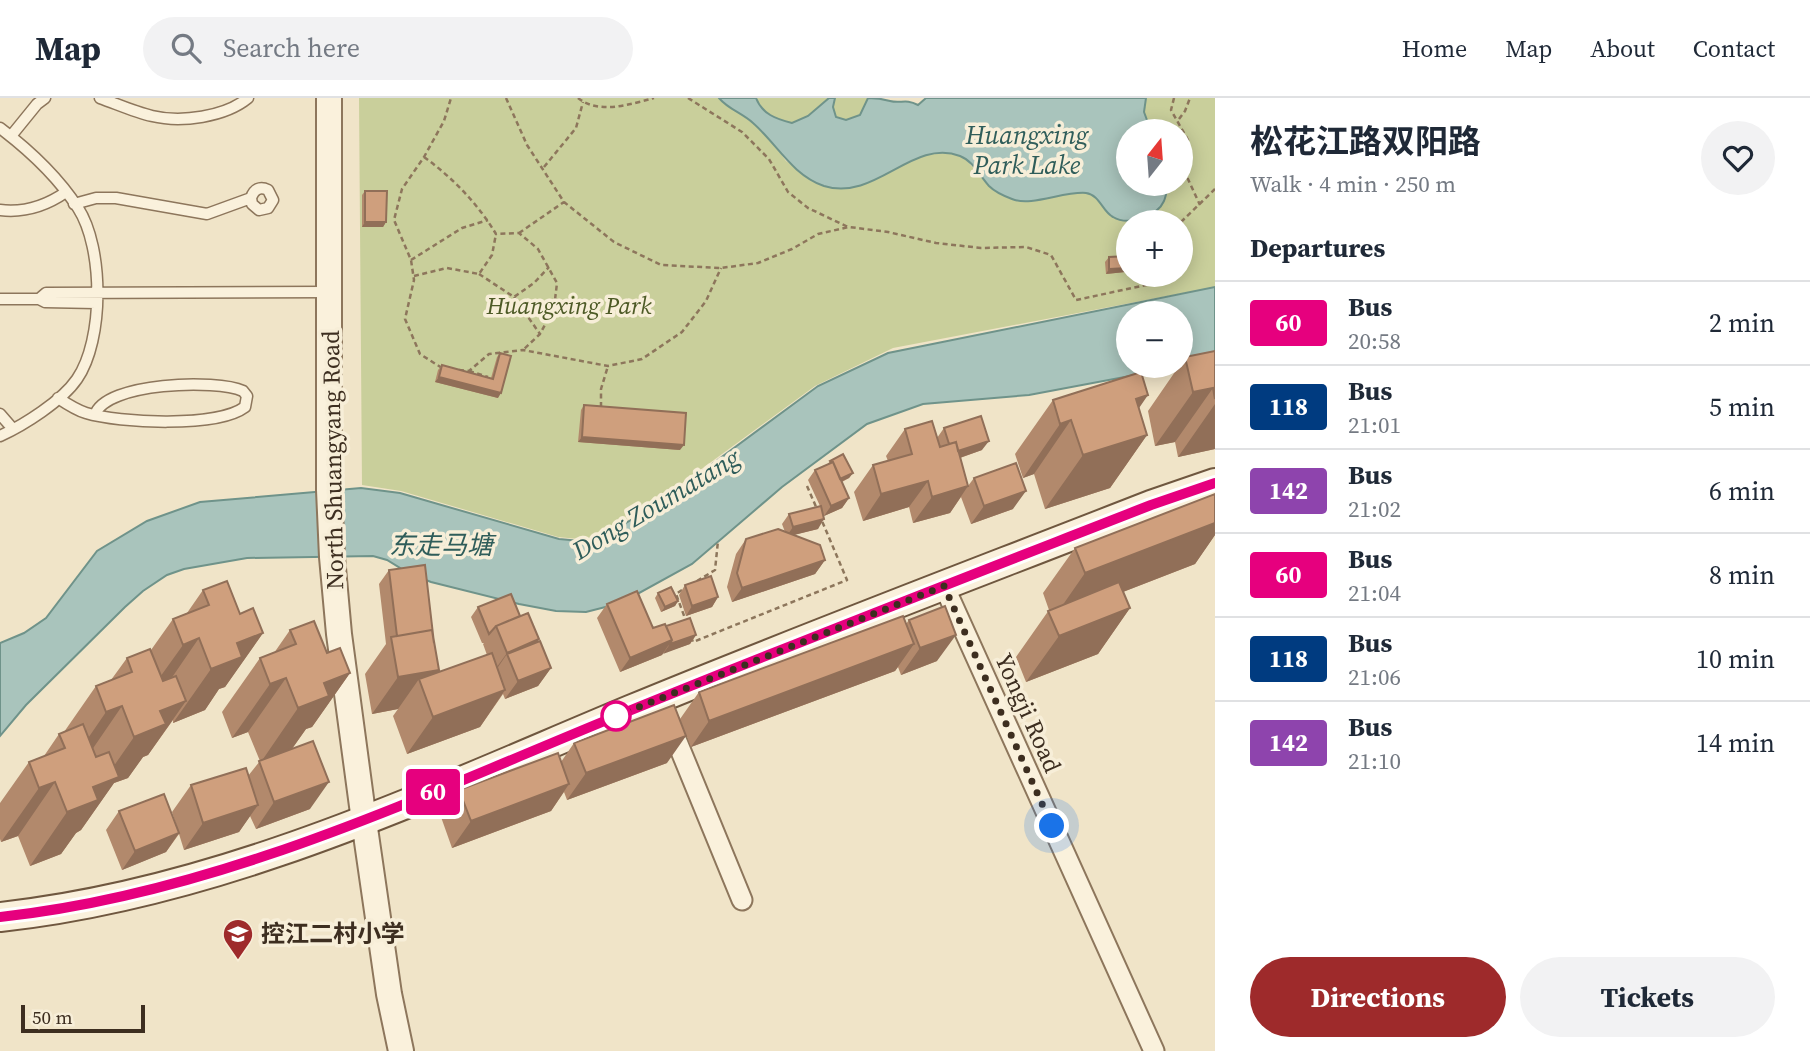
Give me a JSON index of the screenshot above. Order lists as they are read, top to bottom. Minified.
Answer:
{"streets":{"street":["North Shuangyang Road","Yongji Road"]},"water":["Huangxing Park Lake","Dong Zoumatang","东走马塘"],"parks":["Huangxing Park"],"places":{"school or university":["控江二村小学"]},"lines":["bus line 60"],"scale_bar":"50 m","north":"top","page":{"header":"Map","search":"Search here","nav":["Home","Map","About","Contact"],"on_map":"60","heading":[["松花江路双阳路","Walk · 4 min · 250 m"],"Departures"],"map_buttons":["+","−"],"list":[{"mark":"60","name":"Bus","note":"20:58","value":"2 min"},{"mark":"118","name":"Bus","note":"21:01","value":"5 min"},{"mark":"142","name":"Bus","note":"21:02","value":"6 min"},{"mark":"60","name":"Bus","note":"21:04","value":"8 min"},{"mark":"118","name":"Bus","note":"21:06","value":"10 min"},{"mark":"142","name":"Bus","note":"21:10","value":"14 min"}],"buttons":["Directions","Tickets"],"scale":"50 m"}}
